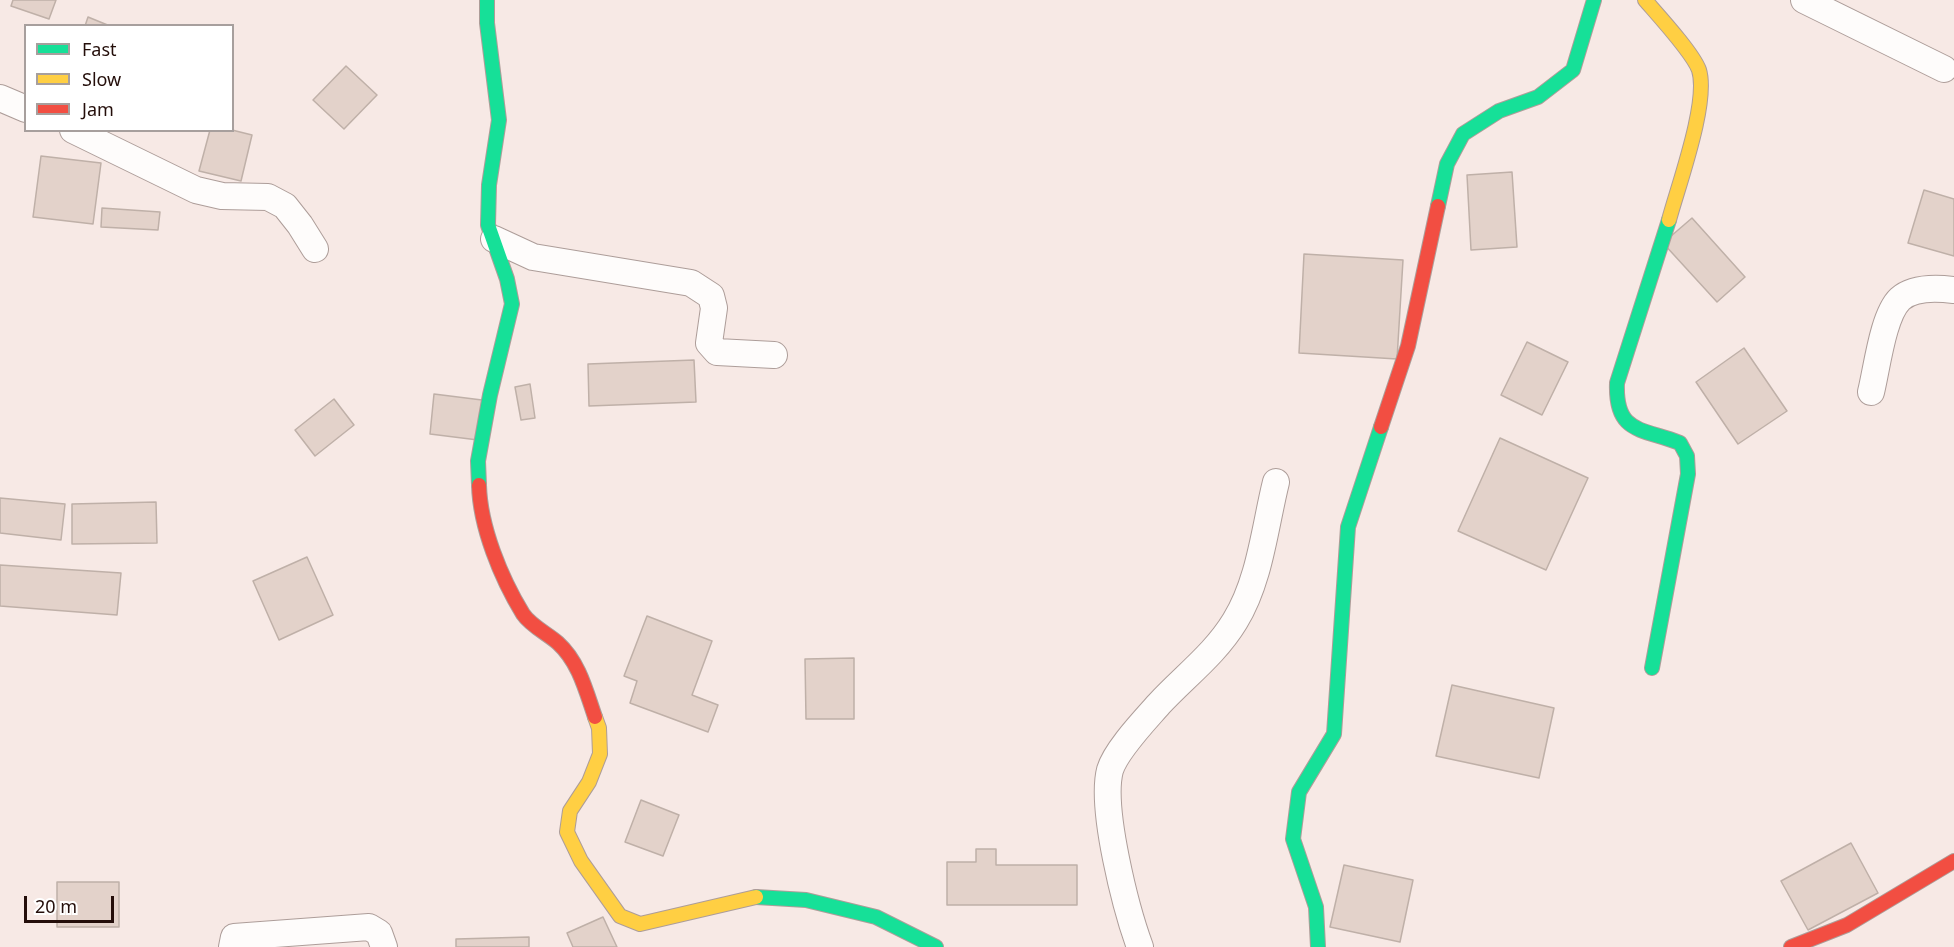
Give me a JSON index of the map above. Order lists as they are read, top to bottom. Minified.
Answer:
{"legend":["Fast","Slow","Jam"],"scale_bar":"20 m"}
